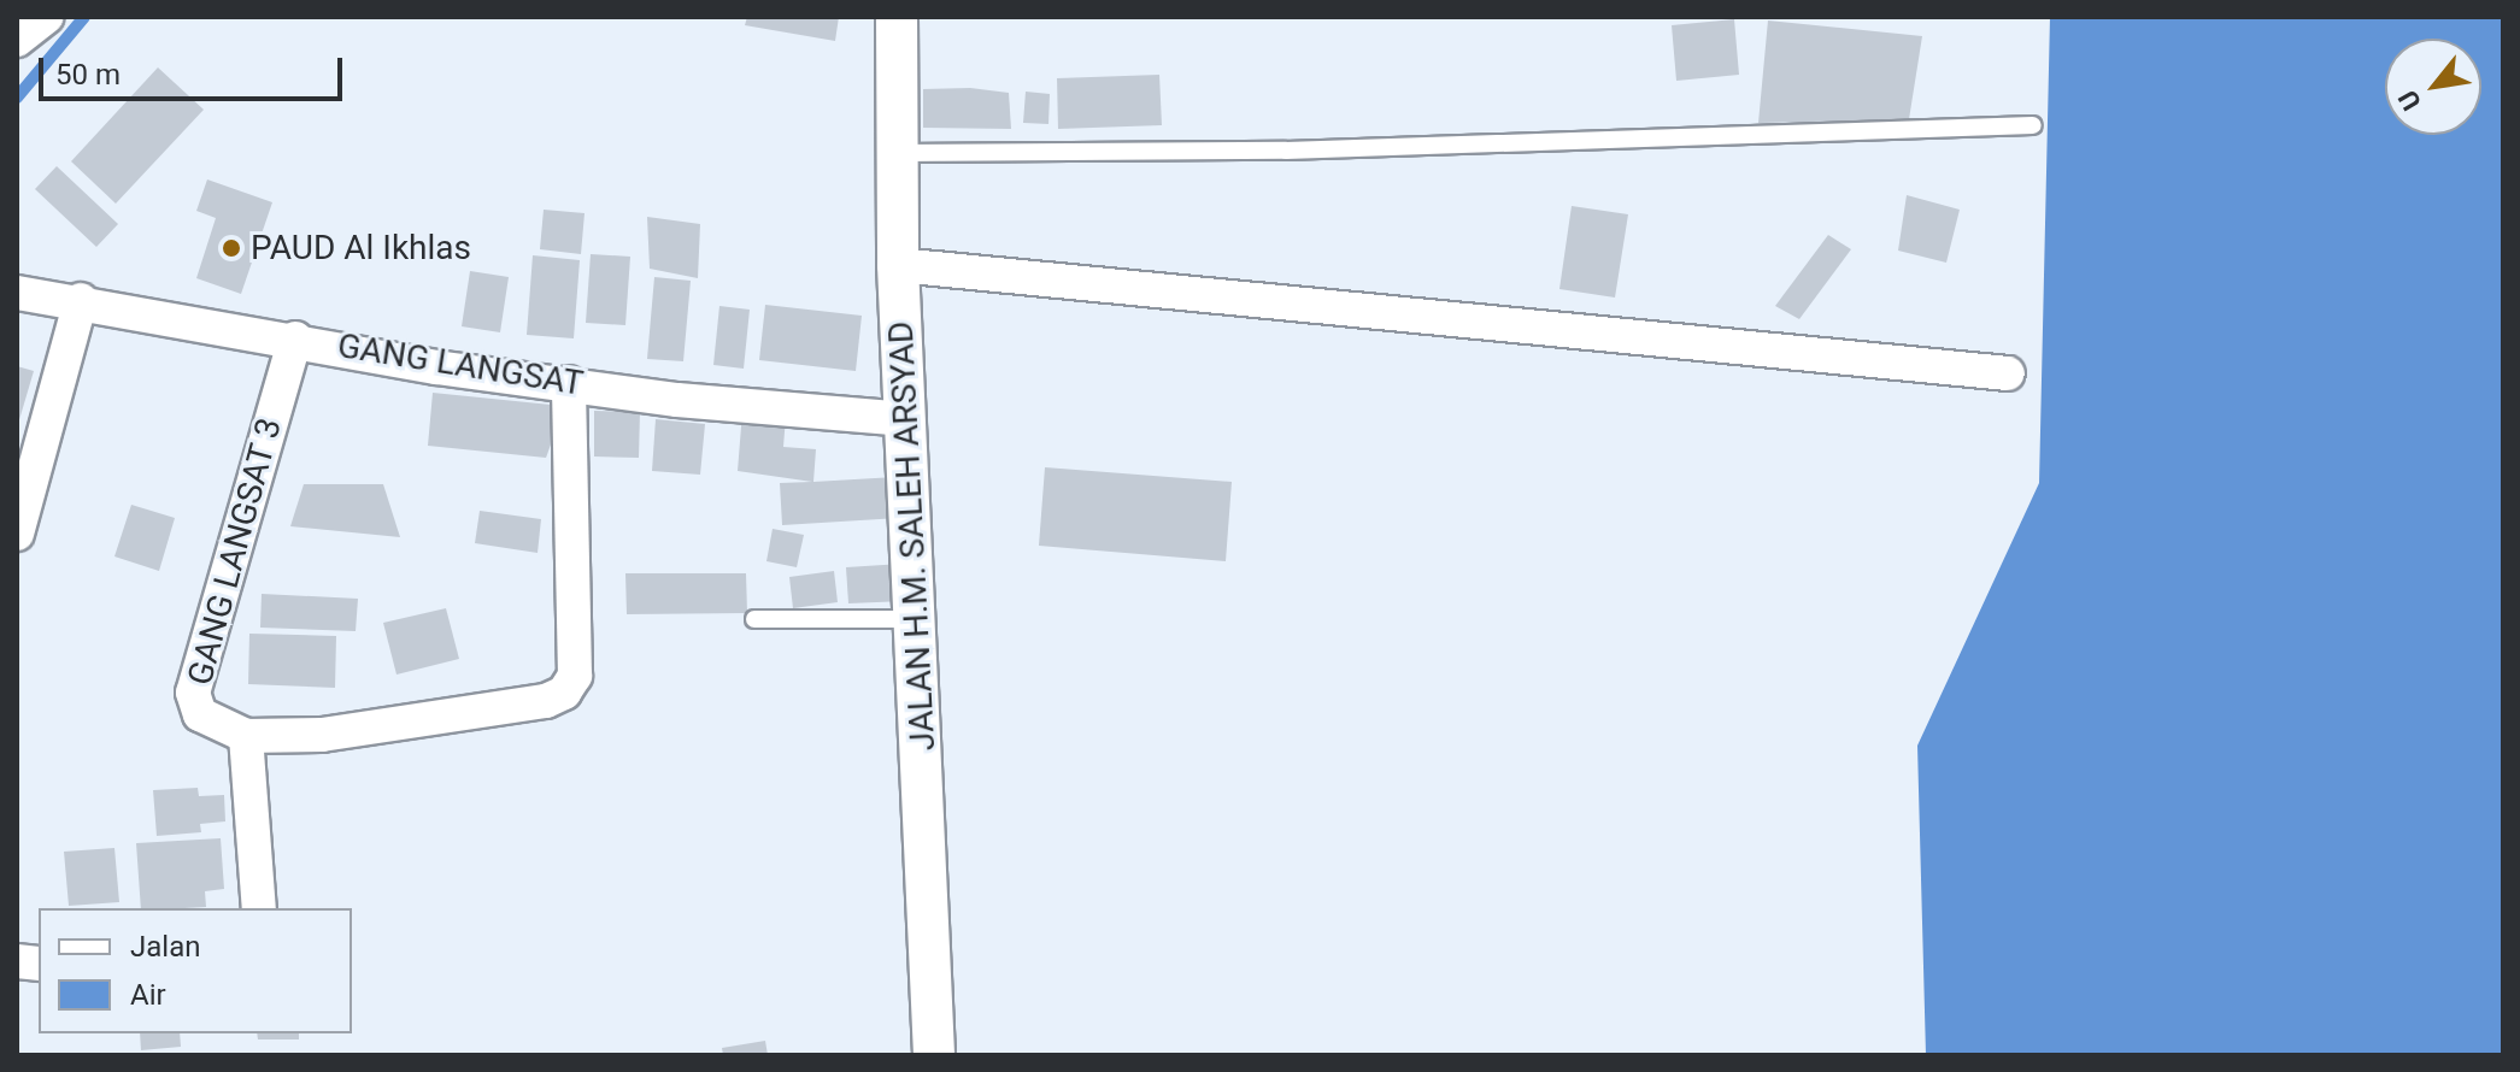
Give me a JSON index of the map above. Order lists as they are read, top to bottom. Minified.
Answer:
{"streets":{"street":["GANG LANGSAT","JALAN H.M. SALEH ARSYAD","GANG LANGSAT 3"]},"crossings":[["GANG LANGSAT","JALAN H.M. SALEH ARSYAD"],["GANG LANGSAT","GANG LANGSAT 3"]],"places":["PAUD Al Ikhlas"],"legend":["Jalan","Air"],"scale_bar":"50 m","north":"bottom left"}
